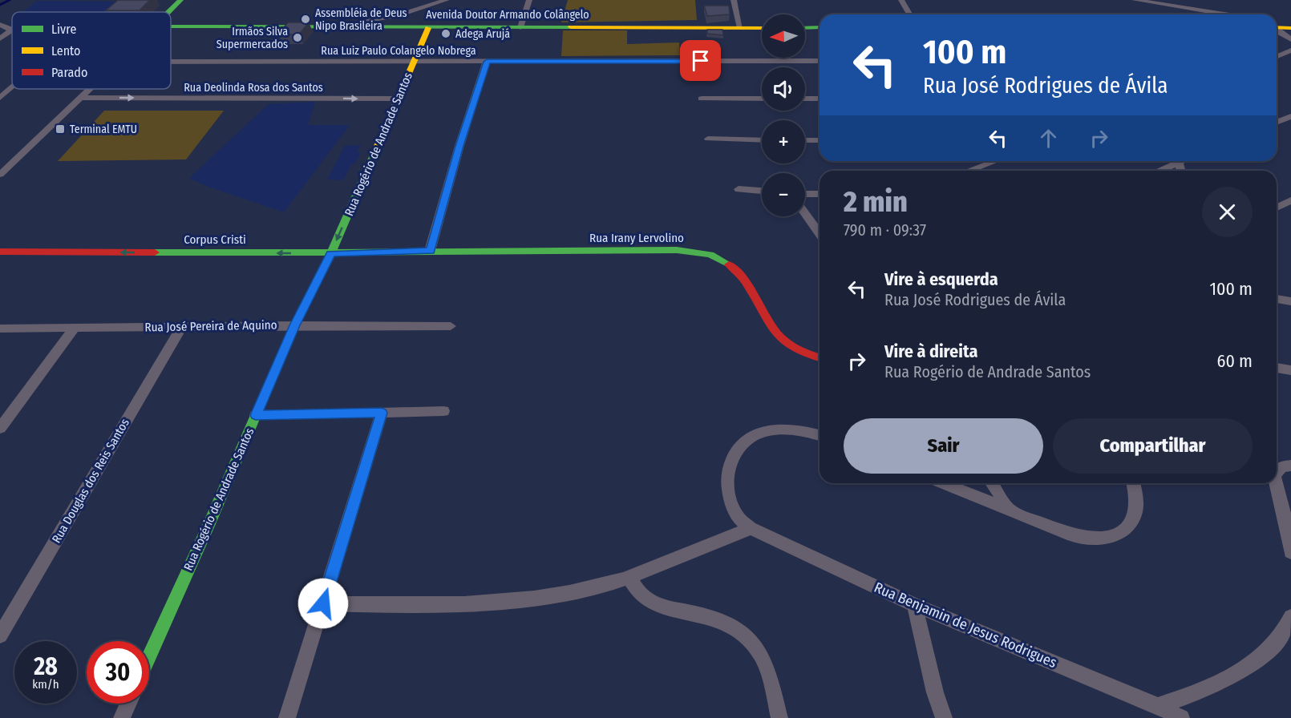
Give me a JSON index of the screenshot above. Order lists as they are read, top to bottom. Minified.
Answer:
{"streets":{"street":["Avenida Doutor Armando Colângelo","Rua Luiz Paulo Colangelo Nobrega","Rua Deolinda Rosa dos Santos","Rua Rogério de Andrade Santos","Rua Irany Lervolino","Corpus Cristi","Rua José Pereira de Aquino","Rua Douglas dos Reis Santos","Rua Benjamin de Jesus Rodrigues"]},"crossings":[["Avenida Doutor Armando Colângelo","Rua Rogério de Andrade Santos"],["Rua Luiz Paulo Colangelo Nobrega","Rua Rogério de Andrade Santos"],["Rua Deolinda Rosa dos Santos","Rua Rogério de Andrade Santos"],["Rua Rogério de Andrade Santos","Corpus Cristi"],["Rua Rogério de Andrade Santos","Rua José Pereira de Aquino"],["Rua Irany Lervolino","Corpus Cristi"],["Rua José Pereira de Aquino","Rua Douglas dos Reis Santos"]],"one_way":["Rua Deolinda Rosa dos Santos","Corpus Cristi"],"places":{"other":["Assembléia de Deus Nipo Brasileira","Adega Arujá","Irmãos Silva Supermercados"],"transit":["Terminal EMTU"]},"legend":["Livre","Lento","Parado"],"north":"left","page":{"map_buttons":["+","−"],"turn":["100 m","Rua José Rodrigues de Ávila"],"heading":["2 min","790 m · 09:37"],"list":[{"name":"Vire à esquerda","note":"Rua José Rodrigues de Ávila","value":"100 m"},{"name":"Vire à direita","note":"Rua Rogério de Andrade Santos","value":"60 m"}],"buttons":["Sair","Compartilhar"],"speed":"28 km/h","limit":"30"}}
